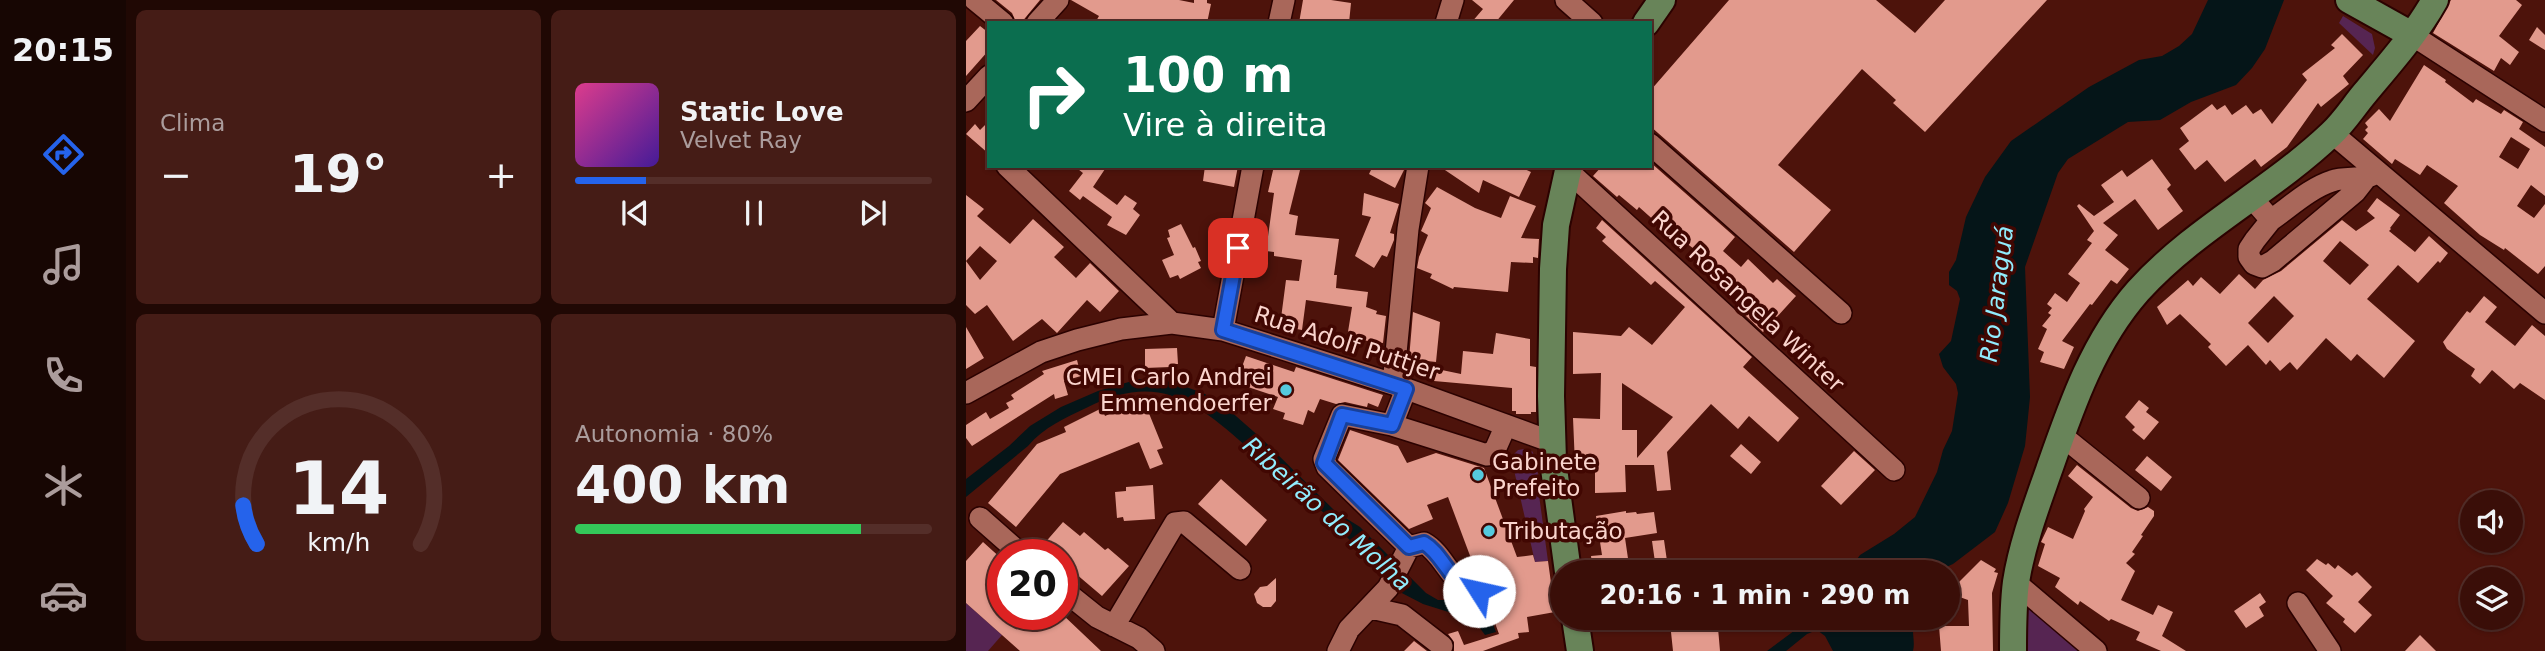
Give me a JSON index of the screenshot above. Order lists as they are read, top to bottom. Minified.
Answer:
{"streets":{"street":["Rua Rosangela Winter","Rua Adolf Puttjer"]},"water":["Rio Jaraguá","Ribeirão do Molha"],"places":["CMEI Carlo Andrei Emmendoerfer","Gabinete Prefeito","Tributação"],"page":{"tabs":"20:15","tile":["Clima",["Autonomia · 80%","400 km"]],"turn":["100 m","Vire à direita"],"song":["Static Love","Velvet Ray"],"heat":["−","19°","+"],"limit":"20","trip":"20:16 · 1 min · 290 m","gauge":["14","km/h"]}}
